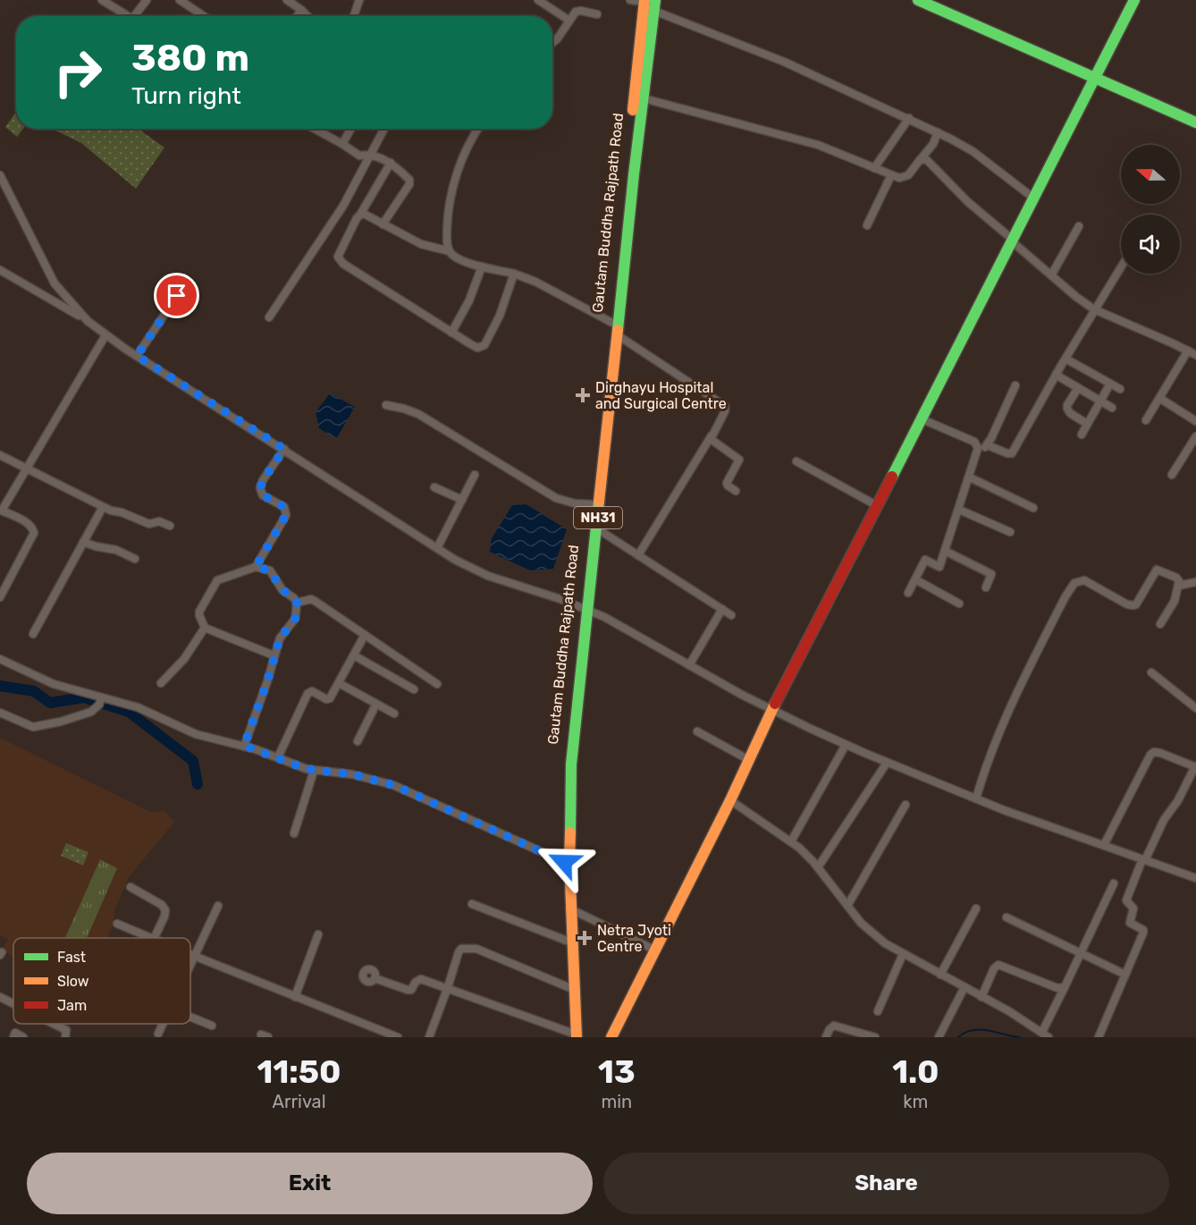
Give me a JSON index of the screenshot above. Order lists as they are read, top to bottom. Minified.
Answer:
{"streets":{"main road":["Gautam Buddha Rajpath Road","NH31"]},"crossings":[["Gautam Buddha Rajpath Road","NH31"]],"places":{"health":["Dirghayu Hospital and Surgical Centre","Netra Jyoti Centre"]},"legend":["Fast","Slow","Jam"],"north":"left","page":{"turn":["380 m","Turn right"],"eta":["11:50","Arrival","13","min","1.0","km"],"buttons":["Exit","Share"]}}
